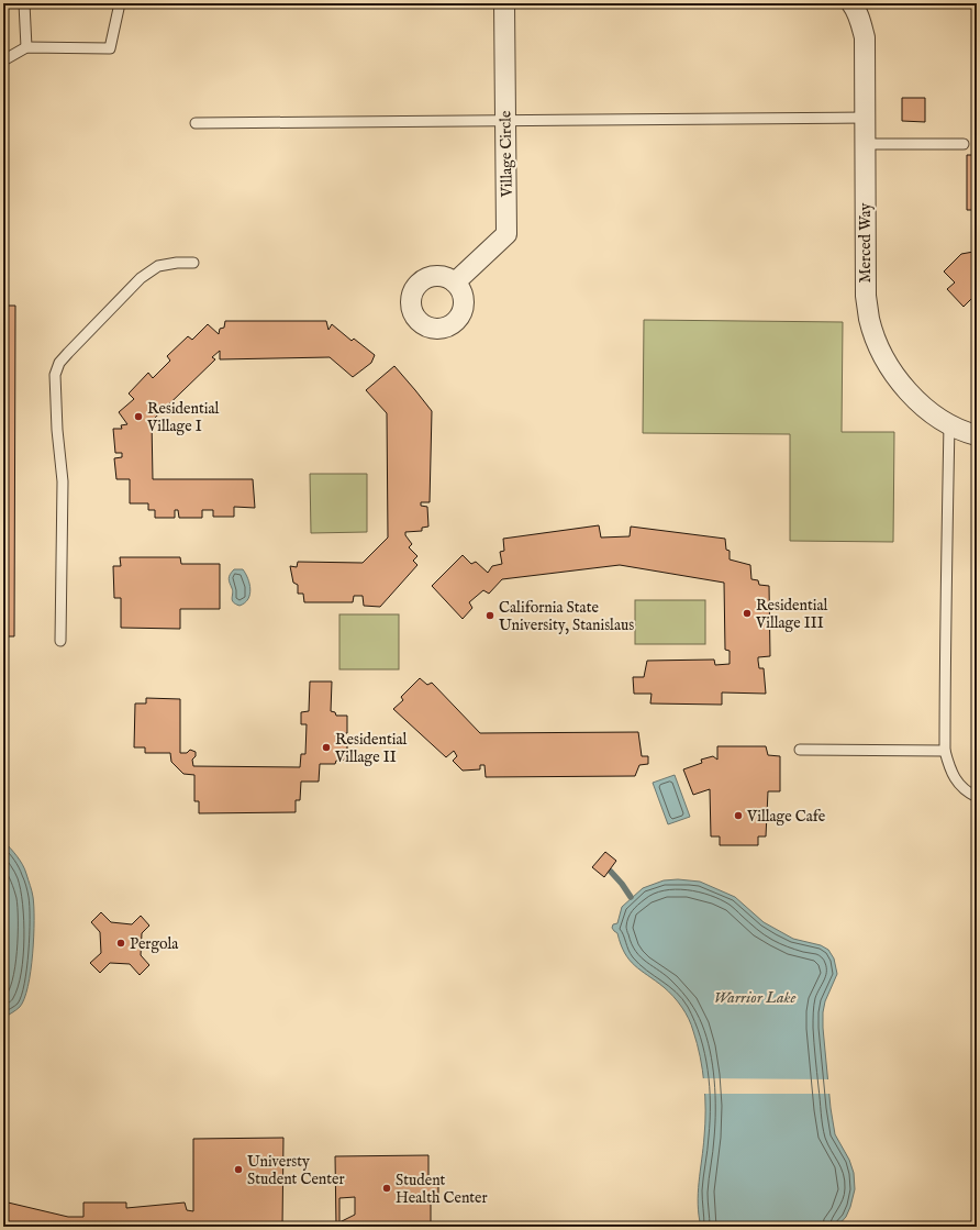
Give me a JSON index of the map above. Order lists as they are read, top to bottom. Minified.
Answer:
{"streets":{"street":["Village Circle","Merced Way"]},"water":["Warrior Lake"],"places":["Residential Village I","Residential Village III","California State University, Stanislaus","Residential Village II","Village Cafe","Pergola","Universty Student Center","Student Health Center"]}
